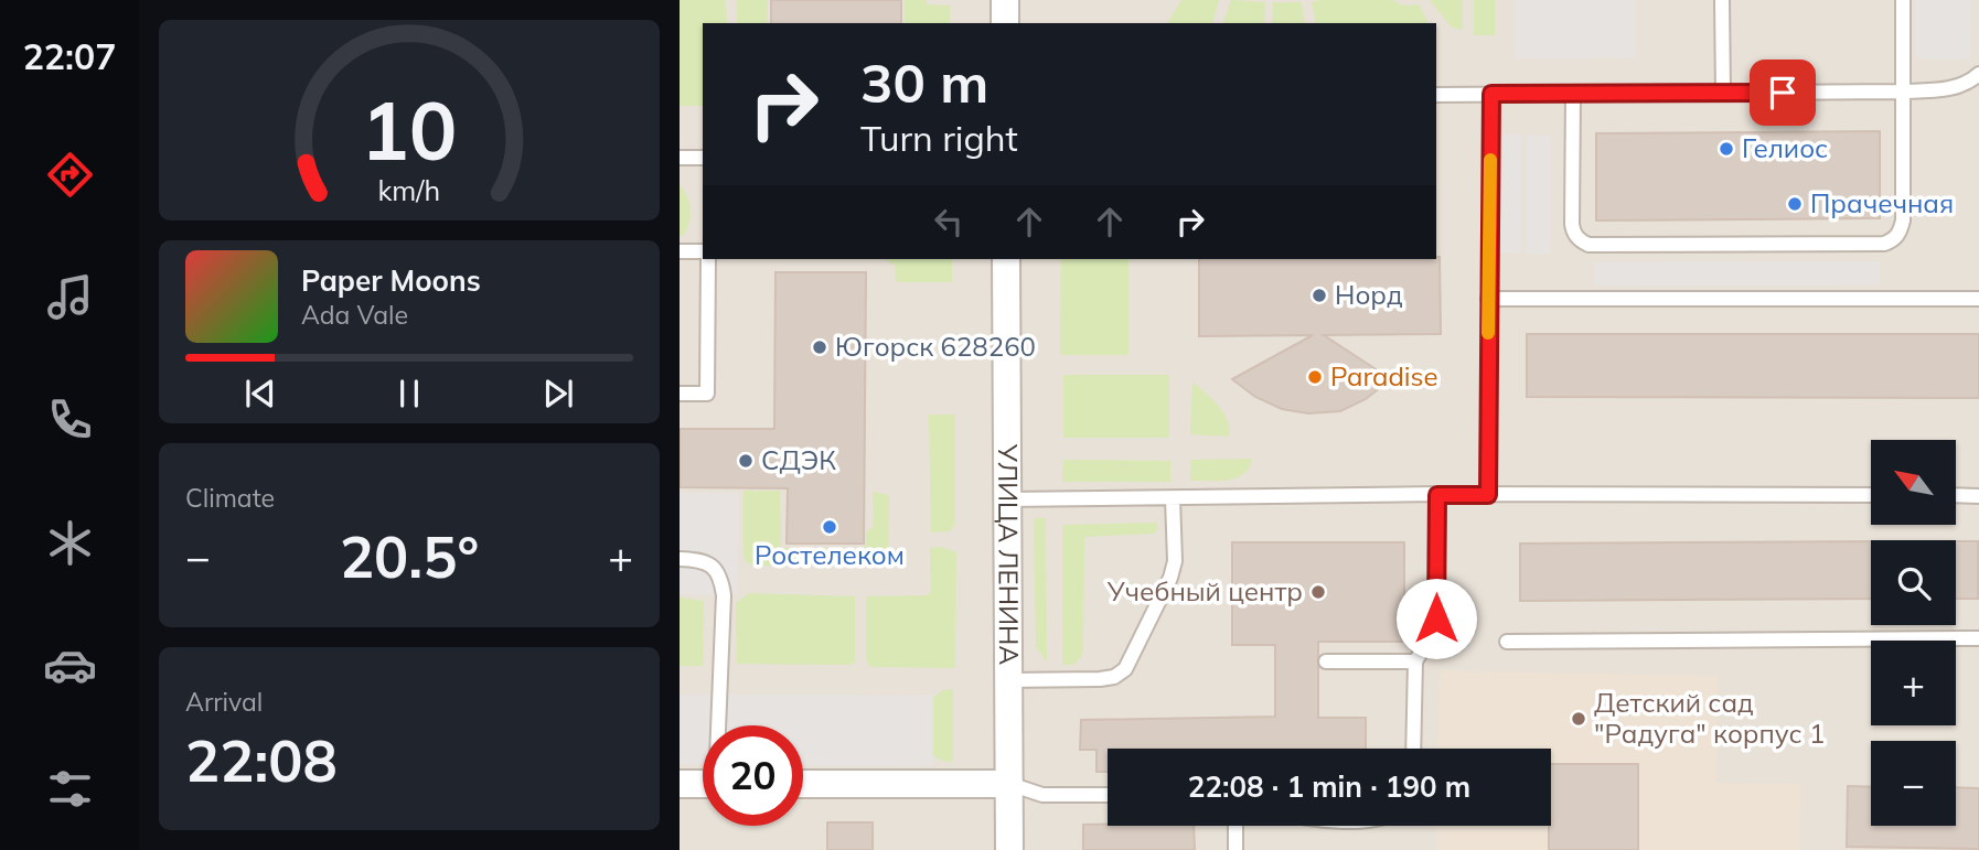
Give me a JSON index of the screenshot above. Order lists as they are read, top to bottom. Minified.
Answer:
{"streets":{"street":["УЛИЦА ЛЕНИНА"]},"places":["Гелиос","Прачечная","Норд","Югорск 628260","Paradise","СДЭК","Ростелеком","Учебный центр","Детский сад \"Радуга\" корпус 1"],"north":"top left","page":{"tabs":"22:07","turn":["30 m","Turn right"],"song":["Paper Moons","Ada Vale"],"map_buttons":["+","−"],"tile":["Climate",["Arrival","22:08"]],"heat":["−","20.5°","+"],"limit":"20","trip":"22:08 · 1 min · 190 m","gauge":["10","km/h"]}}
